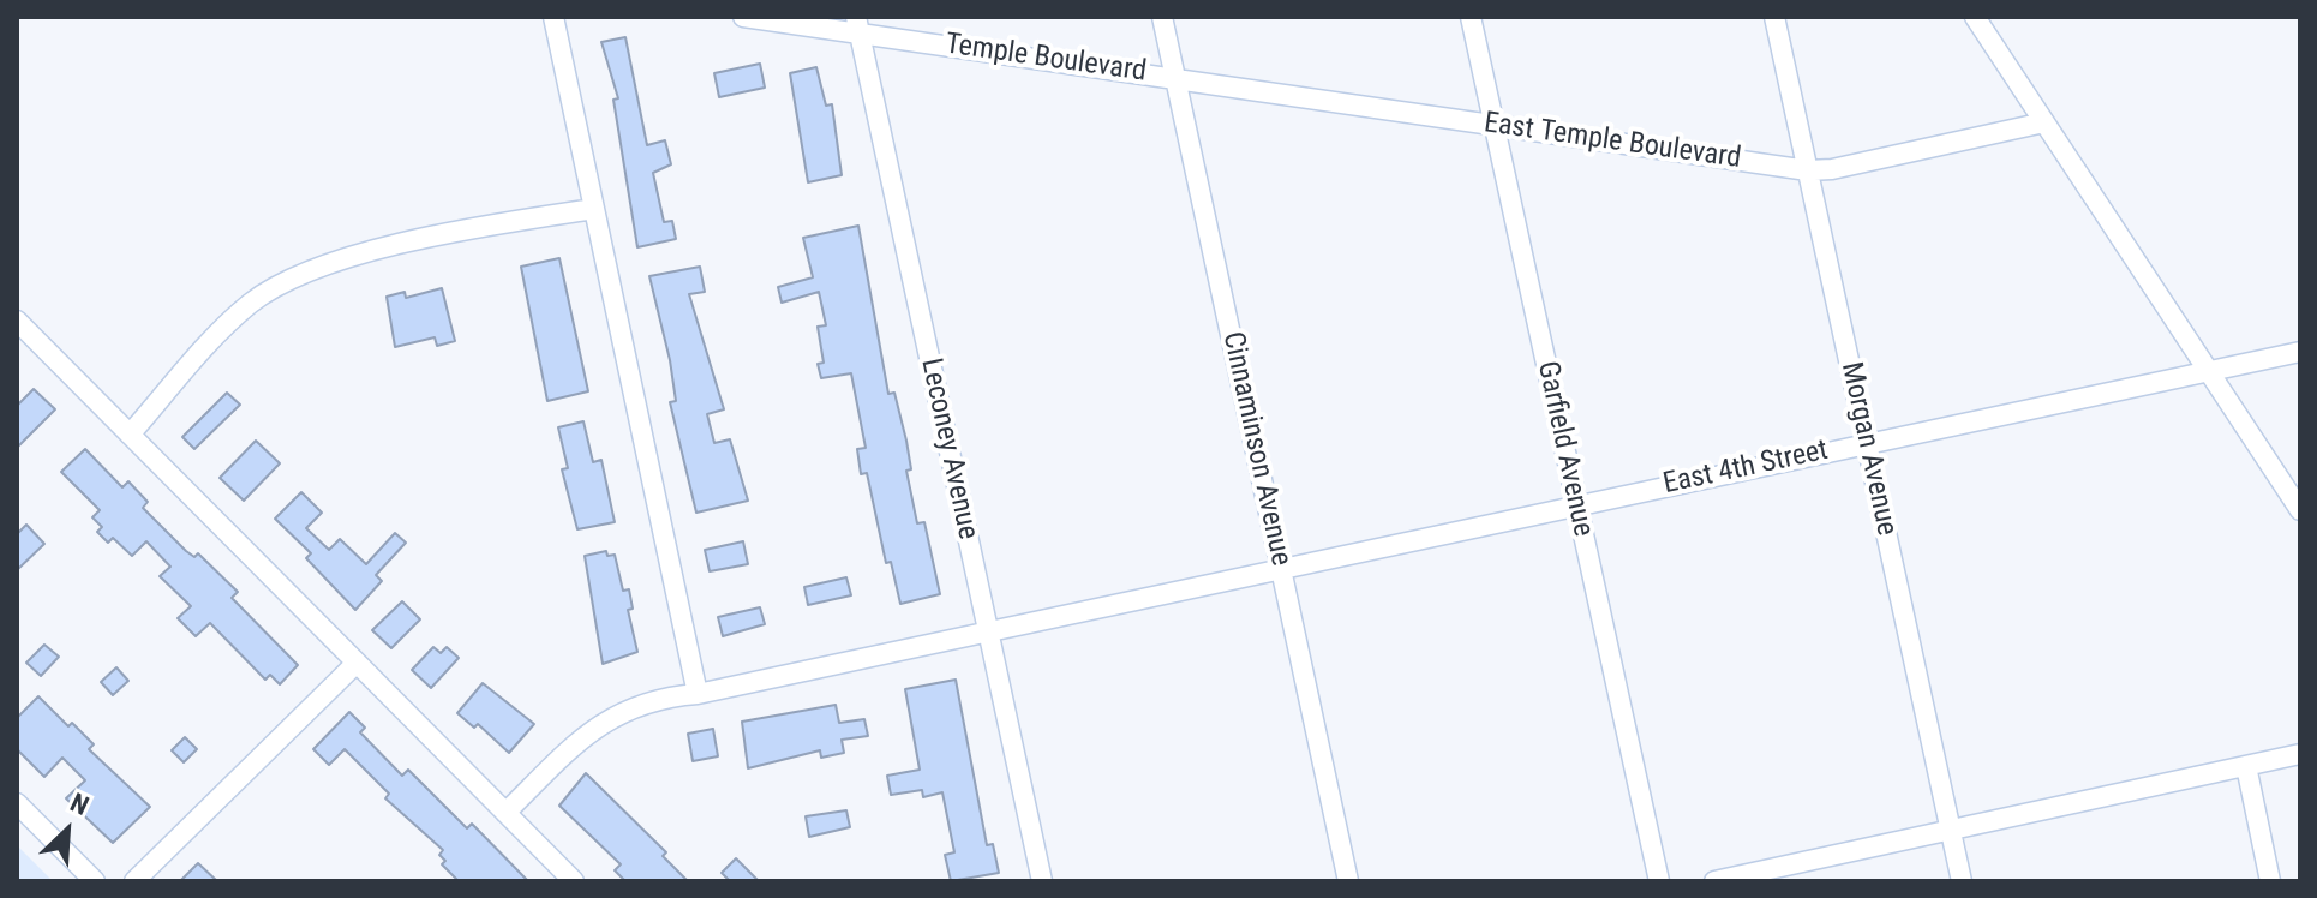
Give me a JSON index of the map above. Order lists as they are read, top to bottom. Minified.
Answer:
{"streets":{"street":["Temple Boulevard","East Temple Boulevard","Leconey Avenue","Cinnaminson Avenue","Garfield Avenue","Morgan Avenue","East 4th Street"]},"crossings":[["Temple Boulevard","East Temple Boulevard"],["Temple Boulevard","Leconey Avenue"],["Temple Boulevard","Cinnaminson Avenue"],["East Temple Boulevard","Cinnaminson Avenue"],["East Temple Boulevard","Garfield Avenue"],["East Temple Boulevard","Morgan Avenue"],["Leconey Avenue","East 4th Street"],["Cinnaminson Avenue","East 4th Street"],["Garfield Avenue","East 4th Street"],["Morgan Avenue","East 4th Street"]],"north":"top right"}
